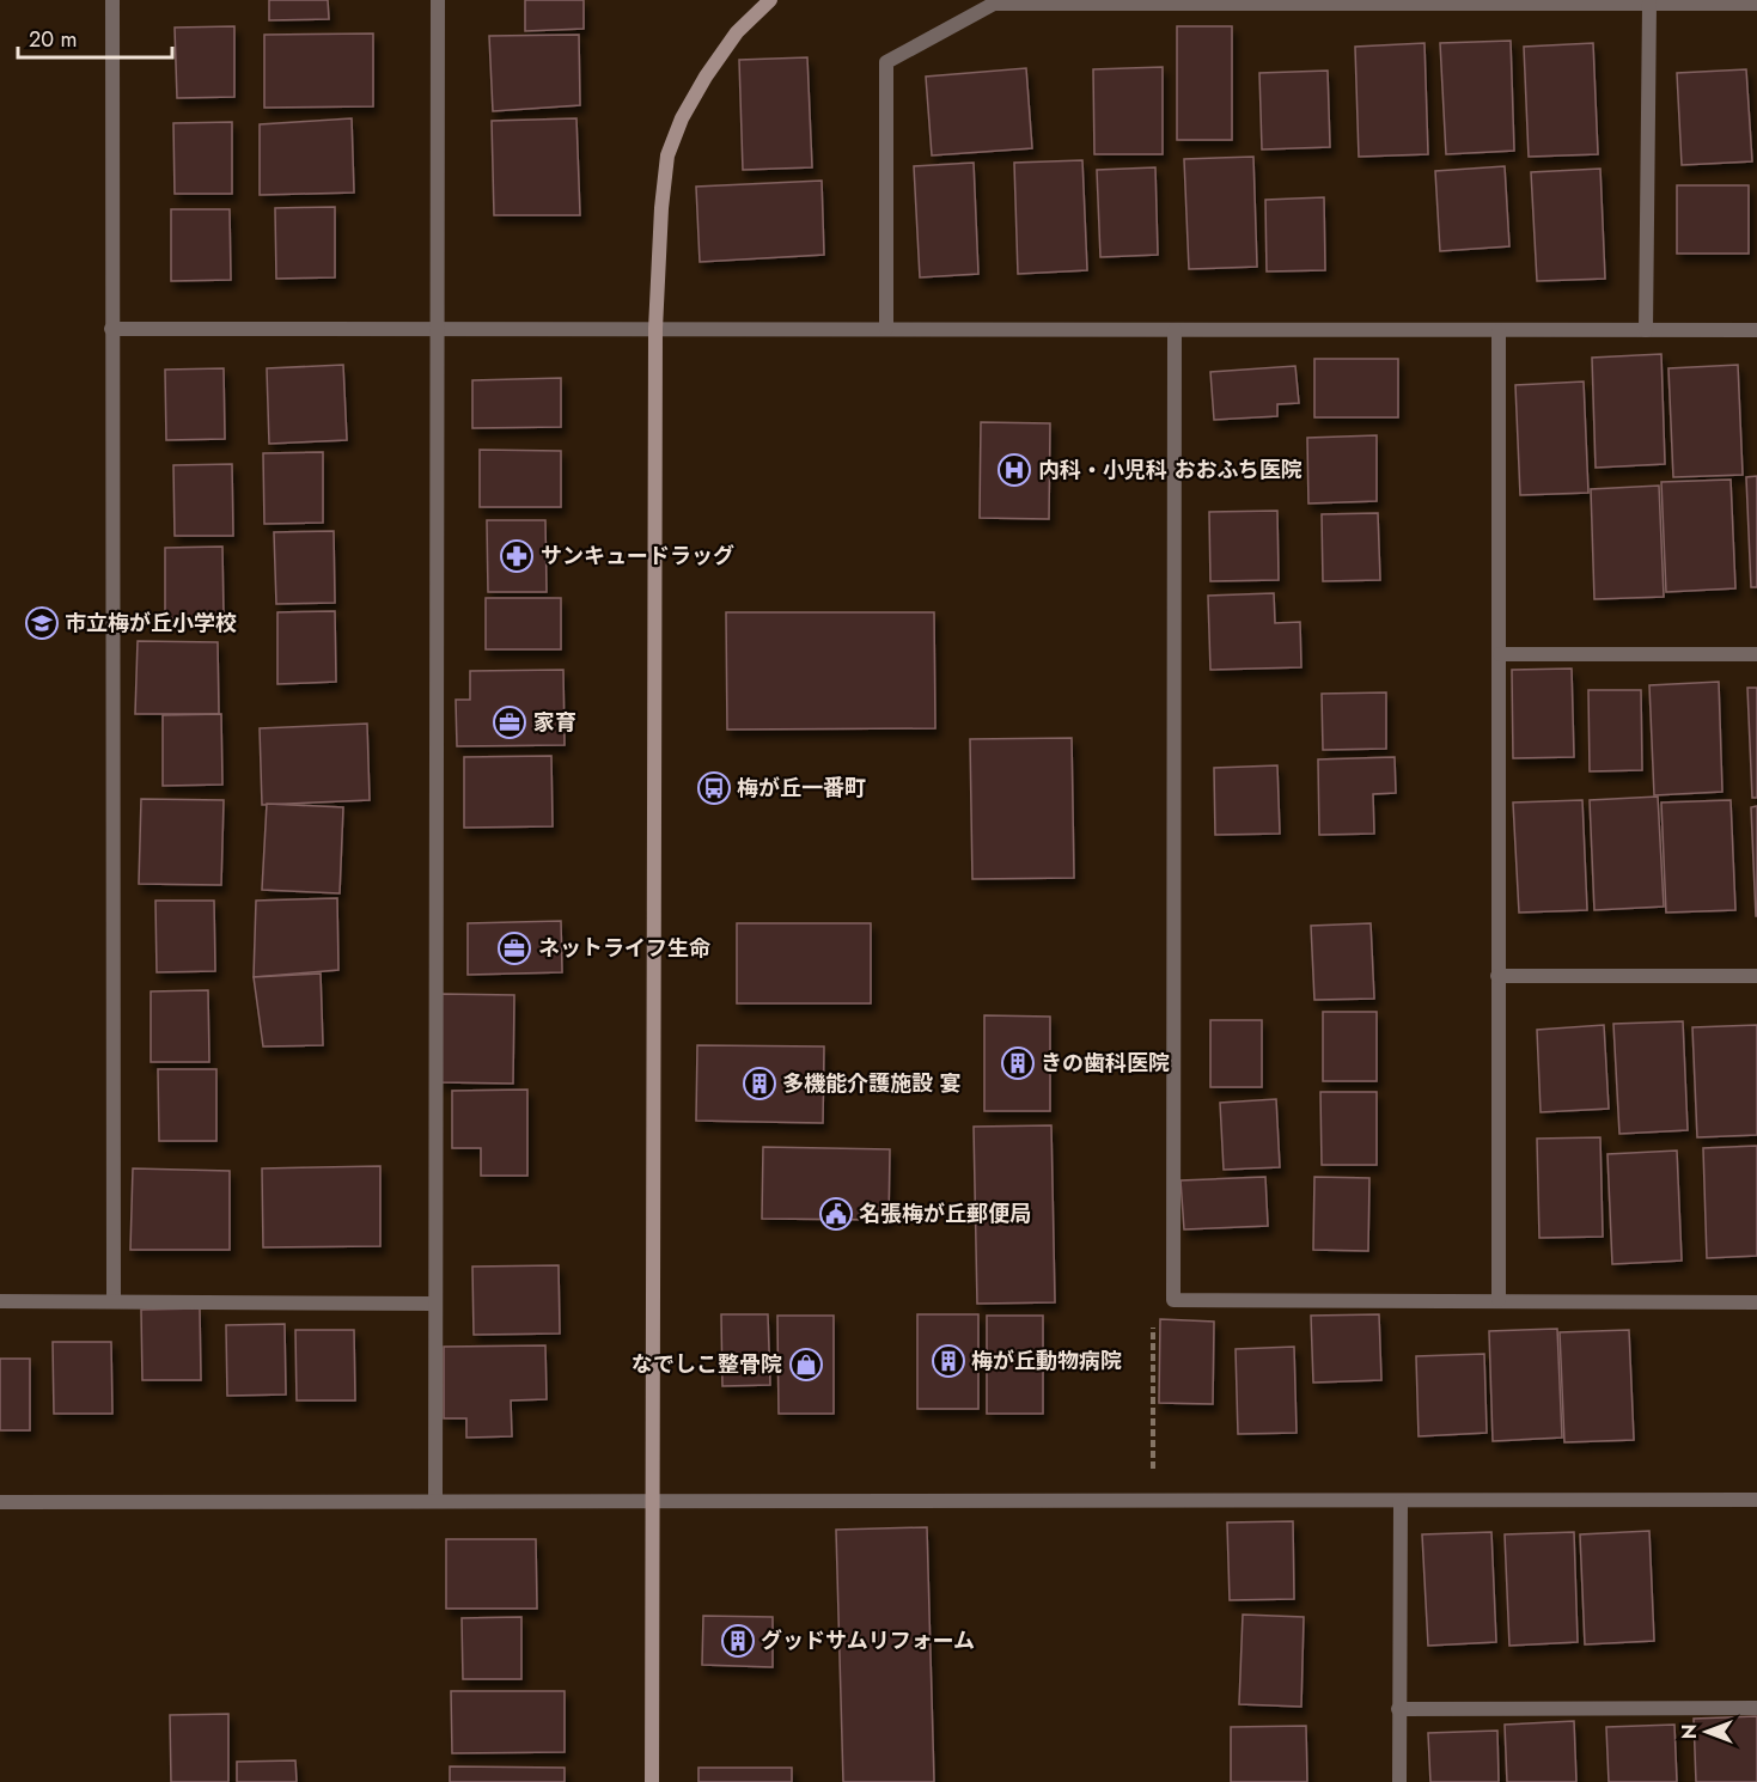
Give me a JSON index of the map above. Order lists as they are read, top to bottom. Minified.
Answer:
{"places":{"hospital":["内科・小児科 おおふち医院"],"pharmacy":["サンキュードラッグ"],"school or university":["市立梅が丘小学校"],"office":["家育","ネットライフ生命"],"bus stop":["梅が丘一番町"],"building":["きの歯科医院","多機能介護施設 宴","梅が丘動物病院","グッドサムリフォーム"],"public building":["名張梅が丘郵便局"],"shop":["なでしこ整骨院"]},"scale_bar":"20 m","north":"left"}
